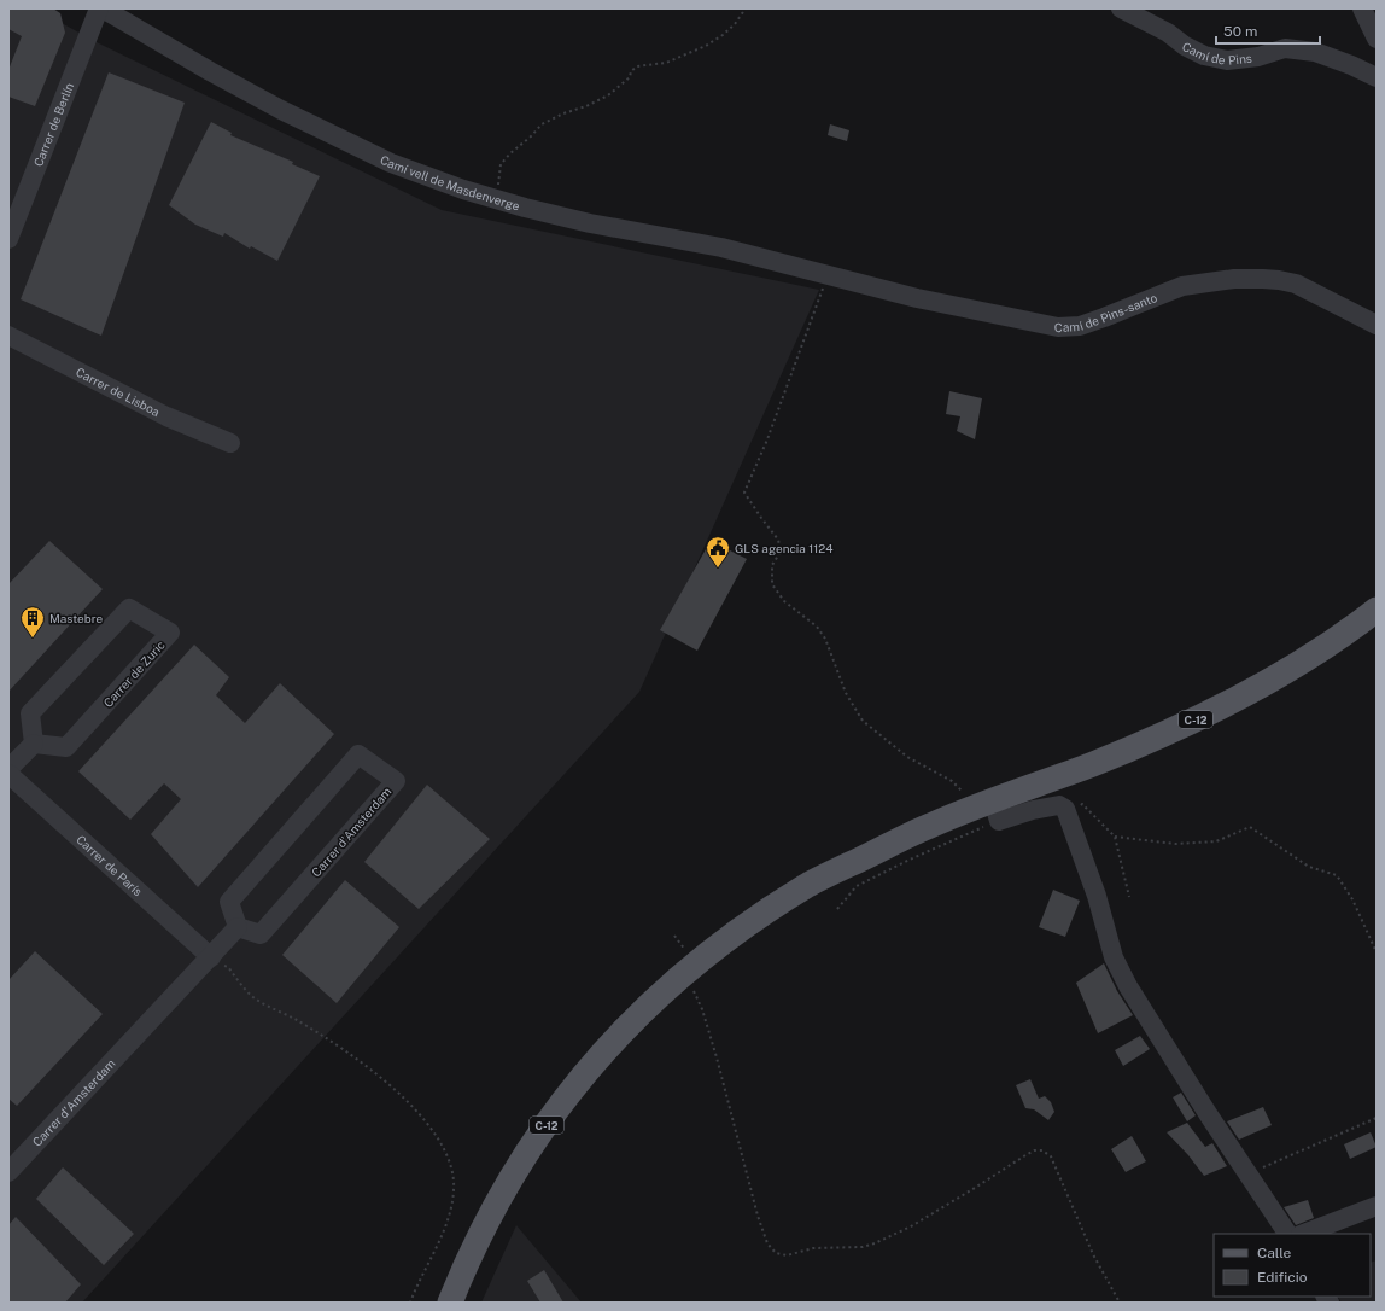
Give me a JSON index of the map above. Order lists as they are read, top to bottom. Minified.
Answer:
{"streets":{"main road":["C-12"],"street":["Camí de Pins","Carrer de Berlín","Camí vell de Masdenverge","Camí de Pins-santo","Carrer de Lisboa","Carrer de Zuric","Carrer d'Amsterdam","Carrer de París"]},"crossings":[["Camí vell de Masdenverge","Camí de Pins-santo"],["Carrer d'Amsterdam","Carrer de París"]],"places":{"public building":["GLS agencia 1124"],"building":["Mastebre"]},"legend":["Calle","Edificio"],"scale_bar":"50 m"}
